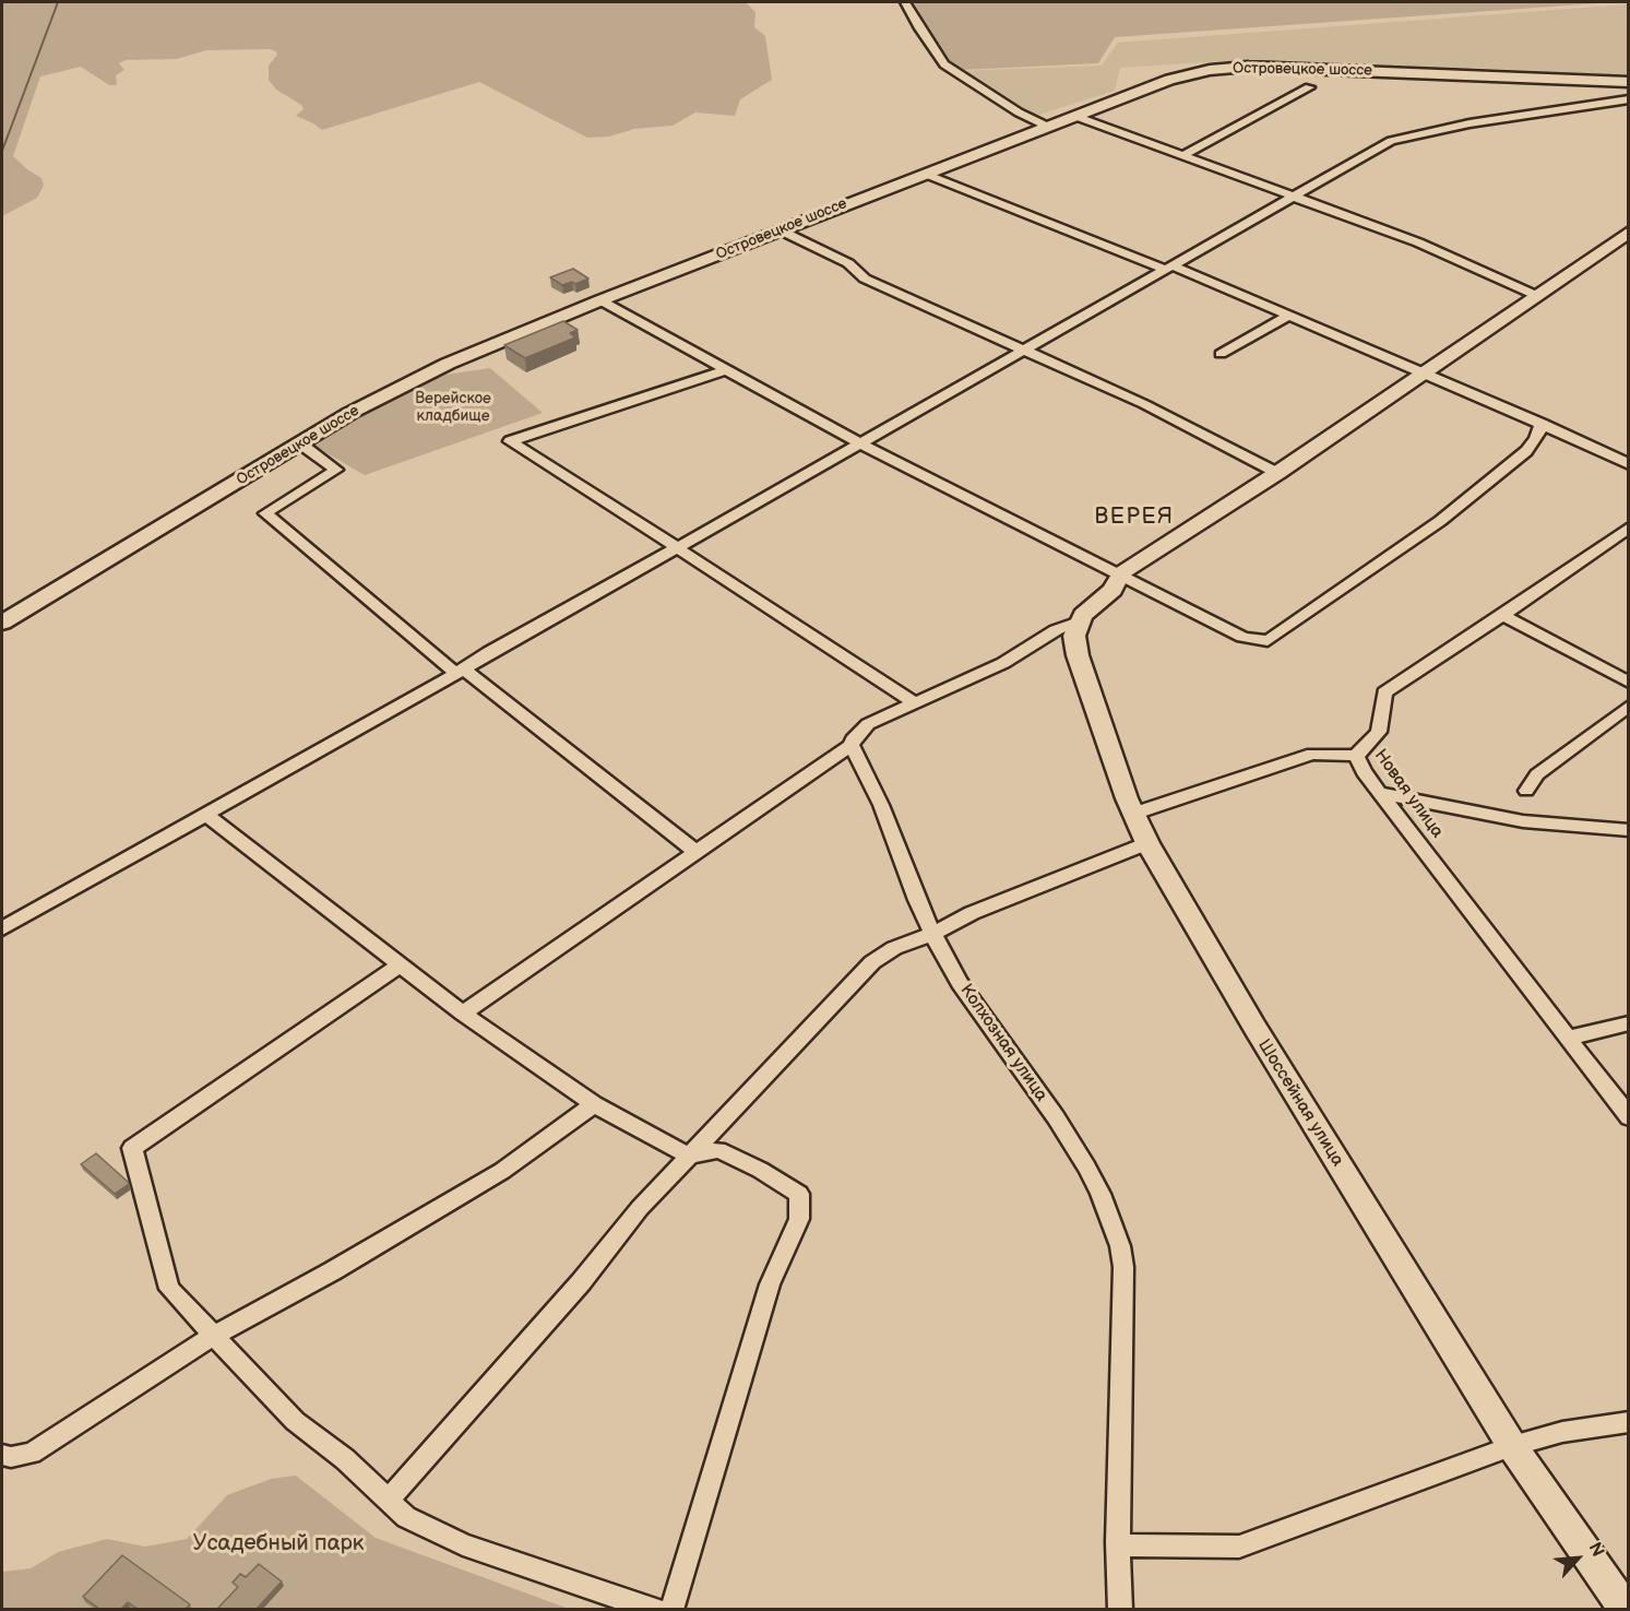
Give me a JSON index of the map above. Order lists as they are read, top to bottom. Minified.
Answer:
{"streets":{"main road":["Островецкое шоссе","Шоссейная улица"],"street":["Новая улица","Колхозная улица"]},"districts":["ВЕРЕЯ"],"parks":["Верейское кладбище","Усадебный парк"],"north":"top right"}
